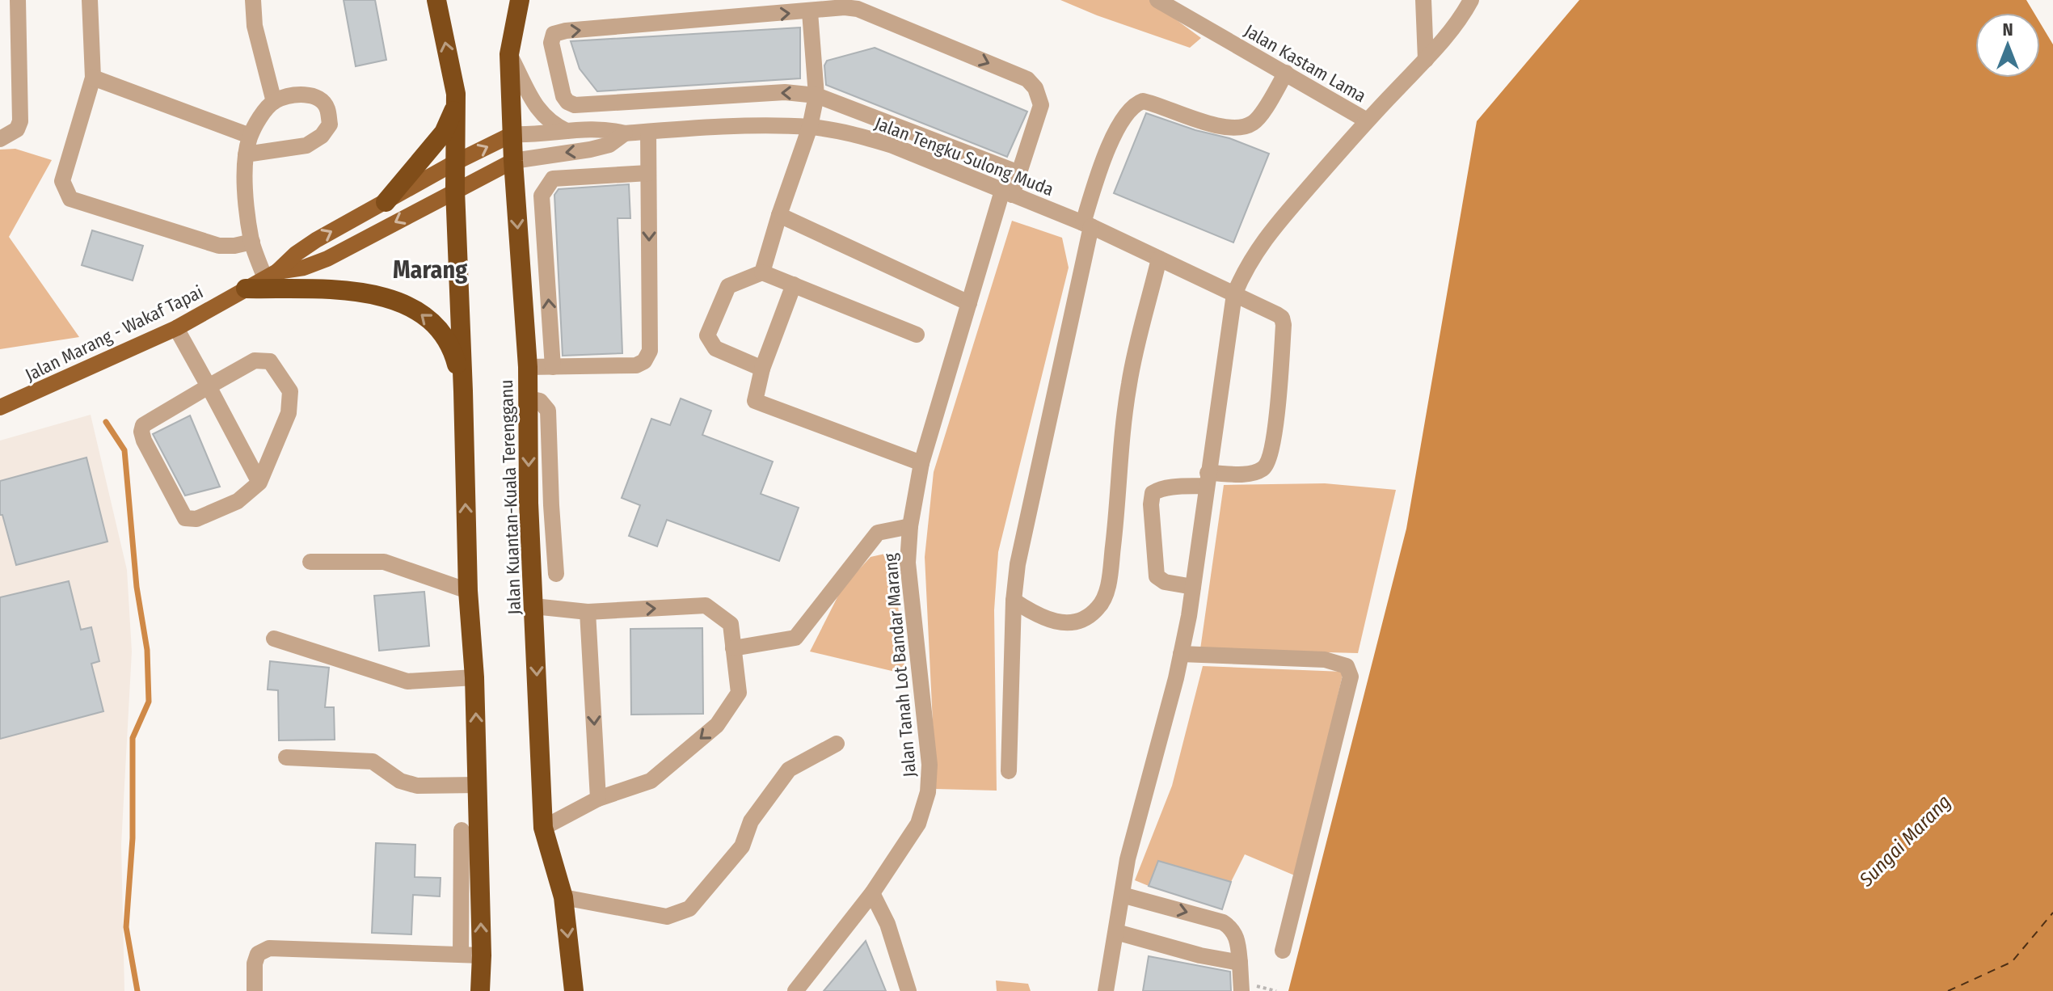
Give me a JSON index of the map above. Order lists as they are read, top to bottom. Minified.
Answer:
{"streets":{"highway":["Jalan Kuantan-Kuala Terengganu"],"main road":["Jalan Marang - Wakaf Tapai"],"street":["Jalan Kastam Lama","Jalan Tengku Sulong Muda","Jalan Tanah Lot Bandar Marang"]},"crossings":[["Jalan Tengku Sulong Muda","Jalan Marang - Wakaf Tapai"],["Jalan Tengku Sulong Muda","Jalan Kuantan-Kuala Terengganu"],["Jalan Tengku Sulong Muda","Jalan Tanah Lot Bandar Marang"],["Jalan Marang - Wakaf Tapai","Jalan Kuantan-Kuala Terengganu"]],"districts":["Marang"],"water":["Sungai Marang"],"north":"top"}
